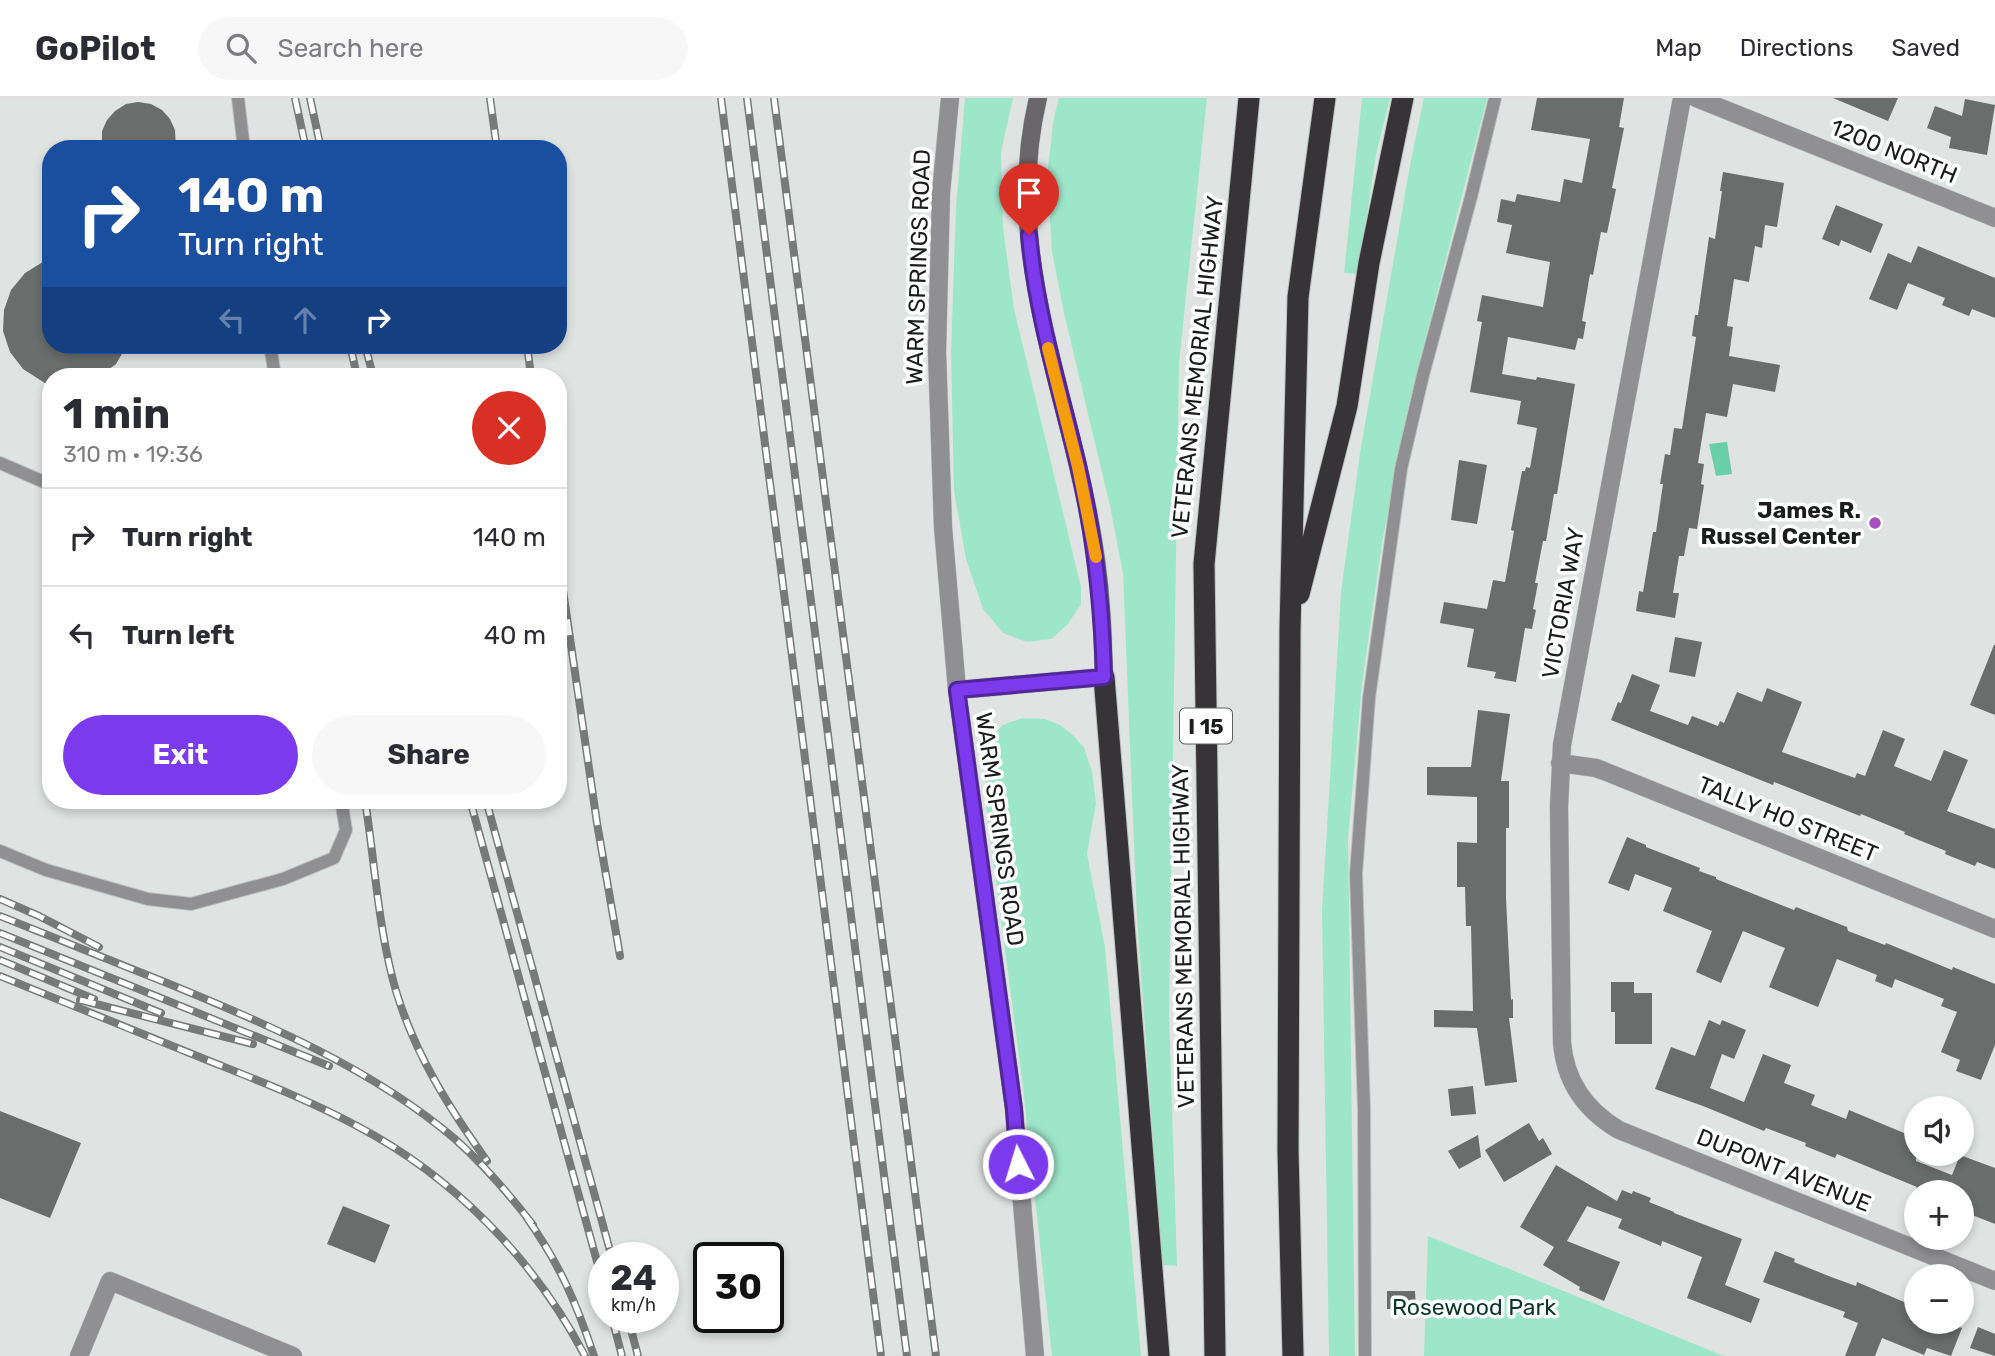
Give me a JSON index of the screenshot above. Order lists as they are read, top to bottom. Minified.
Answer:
{"streets":{"highway":["VETERANS MEMORIAL HIGHWAY","I 15"],"street":["1200 NORTH","WARM SPRINGS ROAD","VICTORIA WAY","TALLY HO STREET","DUPONT AVENUE"]},"crossings":[["VICTORIA WAY","TALLY HO STREET"],["VICTORIA WAY","DUPONT AVENUE"]],"parks":["Rosewood Park"],"places":["James R. Russel Center"],"page":{"header":"GoPilot","search":"Search here","nav":["Map","Directions","Saved"],"turn":["140 m","Turn right"],"heading":["1 min","310 m · 19:36"],"list":[{"name":"Turn right","value":"140 m"},{"name":"Turn left","value":"40 m"}],"buttons":["Exit","Share"],"map_buttons":["+","−"],"speed":"24 km/h","limit":"30"}}
